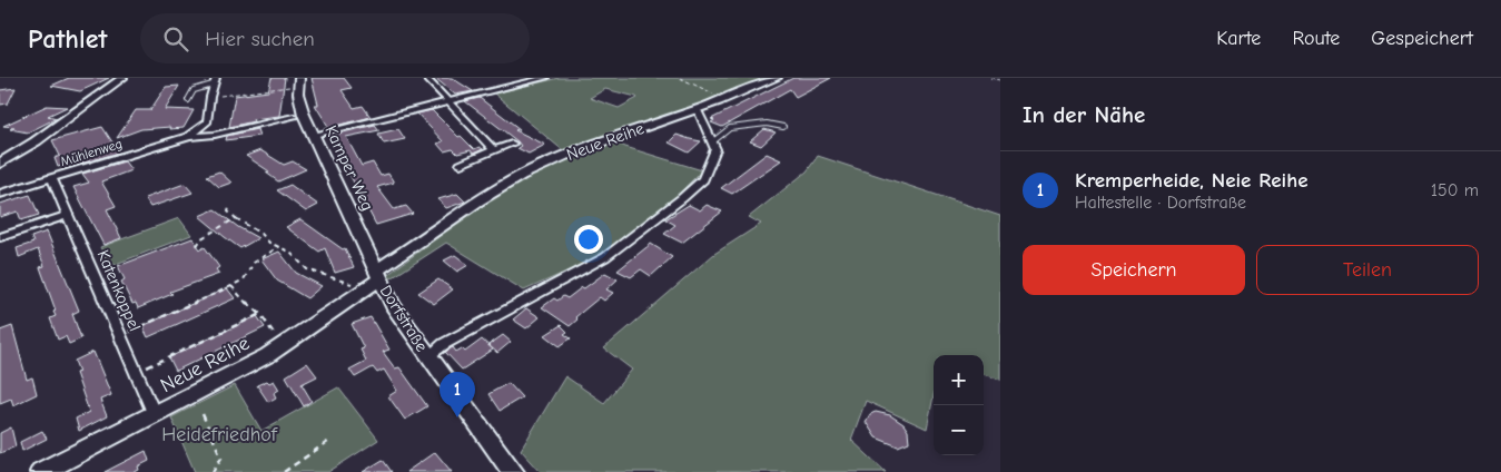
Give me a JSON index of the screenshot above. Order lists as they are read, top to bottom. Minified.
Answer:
{"streets":{"street":["Neue Reihe","Mühlenweg","Kamper Weg","Katenkoppel","Dorfstraße"]},"crossings":[["Neue Reihe","Kamper Weg"],["Neue Reihe","Katenkoppel"],["Neue Reihe","Dorfstraße"],["Mühlenweg","Katenkoppel"],["Kamper Weg","Dorfstraße"]],"parks":["Heidefriedhof"],"page":{"header":"Pathlet","search":"Hier suchen","nav":["Karte","Route","Gespeichert"],"heading":"In der Nähe","list":[{"mark":"1","name":"Kremperheide, Neie Reihe","note":"Haltestelle · Dorfstraße","value":"150 m"}],"buttons":["Speichern","Teilen"],"map_buttons":["+","−"],"pins":"1"}}
